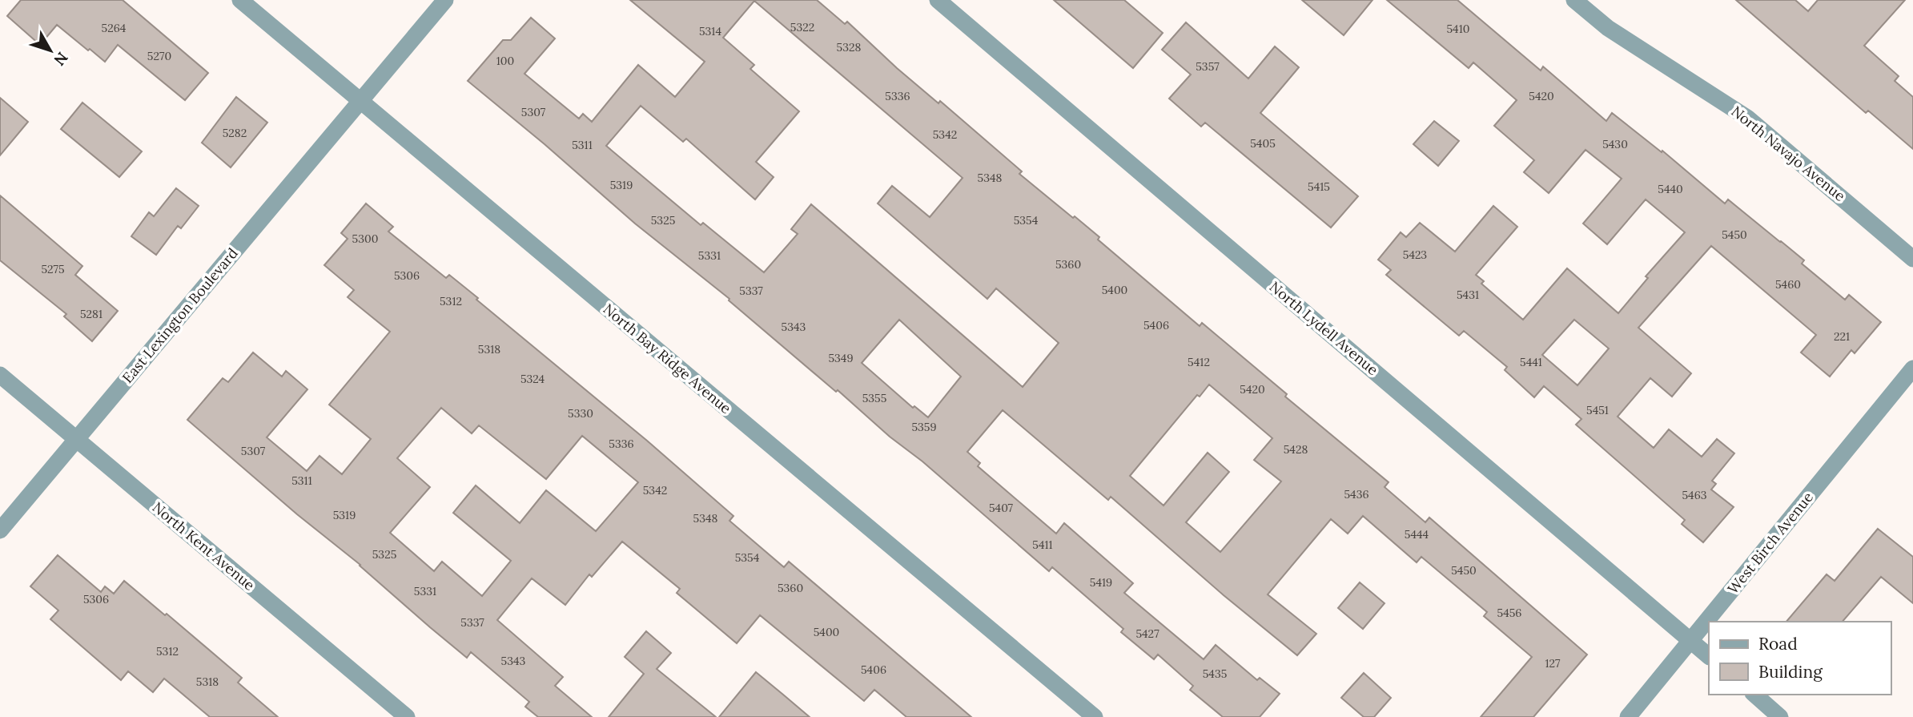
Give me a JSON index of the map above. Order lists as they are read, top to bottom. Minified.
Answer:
{"streets":{"street":["North Navajo Avenue","East Lexington Boulevard","North Lydell Avenue","North Bay Ridge Avenue","West Birch Avenue","North Kent Avenue"]},"crossings":[["East Lexington Boulevard","North Bay Ridge Avenue"],["East Lexington Boulevard","North Kent Avenue"],["North Lydell Avenue","West Birch Avenue"]],"house_numbers":["5322","5264","5410","5314","5328","5270","100","5357","5336","5420","5307","5282","5342","5405","5430","5311","5348","5319","5415","5440","5325","5354","5450","5300","5423","5331","5360","5275","5306","5460","5400","5337","5431","5312","5281","5406","5343","221","5318","5349","5412","5441","5324","5420","5355","5451","5330","5359","5336","5428","5307","5311","5342","5436","5463","5407","5319","5348","5444","5411","5325","5354","5450","5419","5360","5331","5306","5456","5337","5400","5427","5312","5343","127","5406","5435","5318"],"legend":["Road","Building"],"north":"bottom right"}
